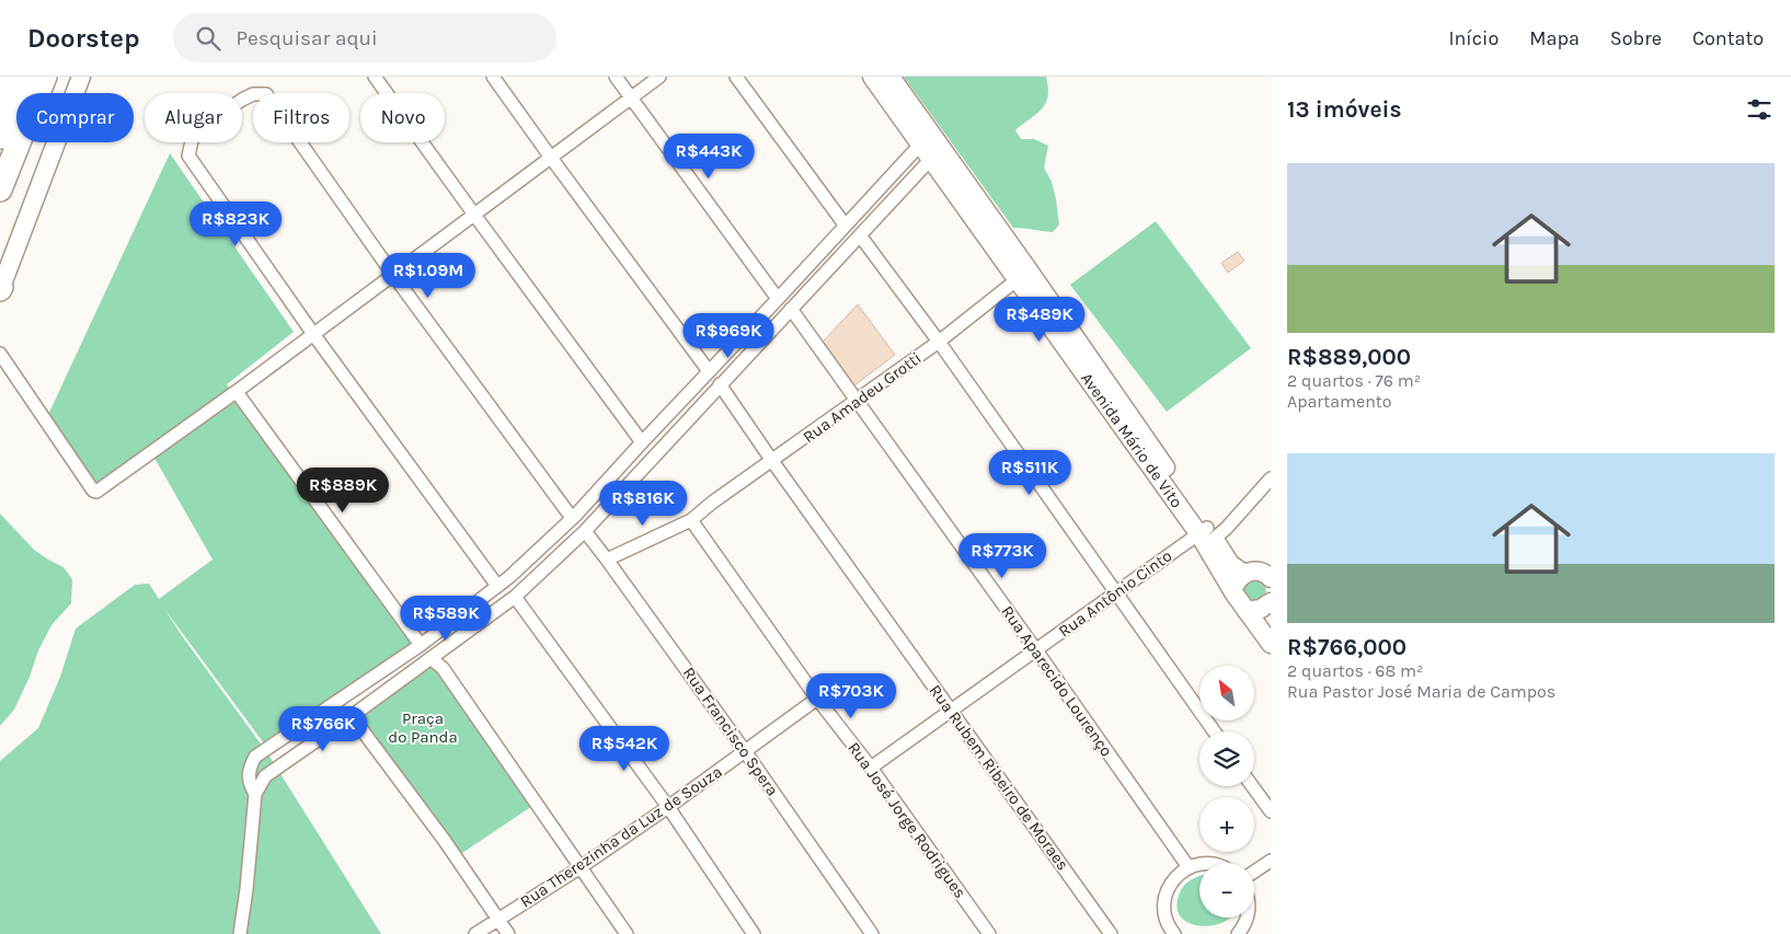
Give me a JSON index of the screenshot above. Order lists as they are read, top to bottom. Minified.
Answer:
{"streets":{"main road":["Avenida Mário de Vito"],"street":["Rua Amadeu Grotti","Rua Antônio Cinto","Rua Aparecido Lourenço","Rua Francisco Spera","Rua Rubem Ribeiro de Moraes","Rua José Jorge Rodrigues","Rua Therezinha da Luz de Souza"]},"crossings":[["Rua Amadeu Grotti","Avenida Mário de Vito"],["Rua Amadeu Grotti","Rua Aparecido Lourenço"],["Rua Amadeu Grotti","Rua Francisco Spera"],["Rua Amadeu Grotti","Rua Rubem Ribeiro de Moraes"],["Rua Amadeu Grotti","Rua José Jorge Rodrigues"],["Avenida Mário de Vito","Rua Antônio Cinto"],["Rua Antônio Cinto","Rua Aparecido Lourenço"],["Rua Antônio Cinto","Rua Rubem Ribeiro de Moraes"],["Rua Antônio Cinto","Rua José Jorge Rodrigues"],["Rua Francisco Spera","Rua Therezinha da Luz de Souza"],["Rua José Jorge Rodrigues","Rua Therezinha da Luz de Souza"]],"parks":["Praça do Panda"],"north":"top left","page":{"header":"Doorstep","search":"Pesquisar aqui","nav":["Início","Mapa","Sobre","Contato"],"heading":"13 imóveis","chip":["Comprar","Alugar","Filtros","Novo"],"price":["R$443K","R$823K","R$1.09M","R$489K","R$969K","R$511K","R$889K","R$816K","R$773K","R$589K","R$703K","R$766K","R$542K"],"list":[{"name":"R$889,000","note":"2 quartos · 76 m² · Apartamento"},{"name":"R$766,000","note":"2 quartos · 68 m² · Rua Pastor José Maria de Campos"}],"map_buttons":["+","−"]}}
